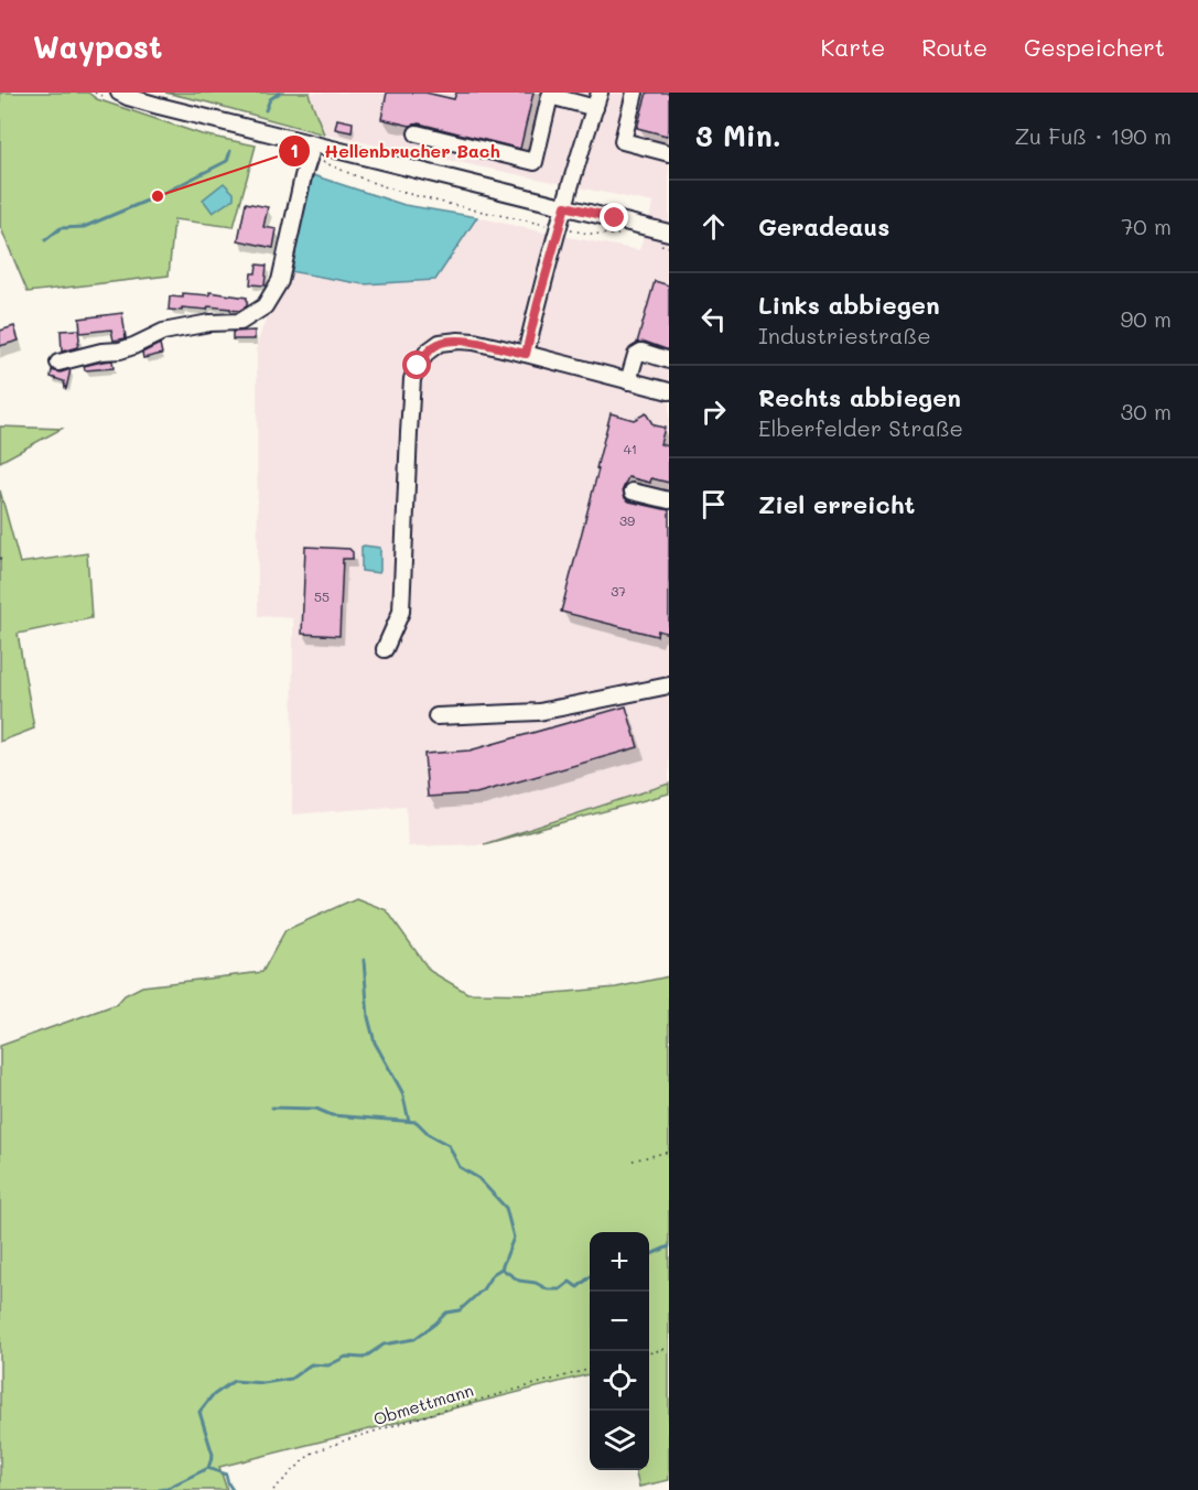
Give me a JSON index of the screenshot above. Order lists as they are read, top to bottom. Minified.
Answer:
{"streets":{"path":["Obmettmann"]},"places":["Hellenbrucher Bach"],"house_numbers":["41","39","37","55"],"page":{"header":"Waypost","nav":["Karte","Route","Gespeichert"],"heading":["3 Min.","Zu Fuß · 190 m"],"list":[["Geradeaus","70 m"],["Links abbiegen","Industriestraße","90 m"],["Rechts abbiegen","Elberfelder Straße","30 m"],"Ziel erreicht"],"map_buttons":["+","−"]}}
